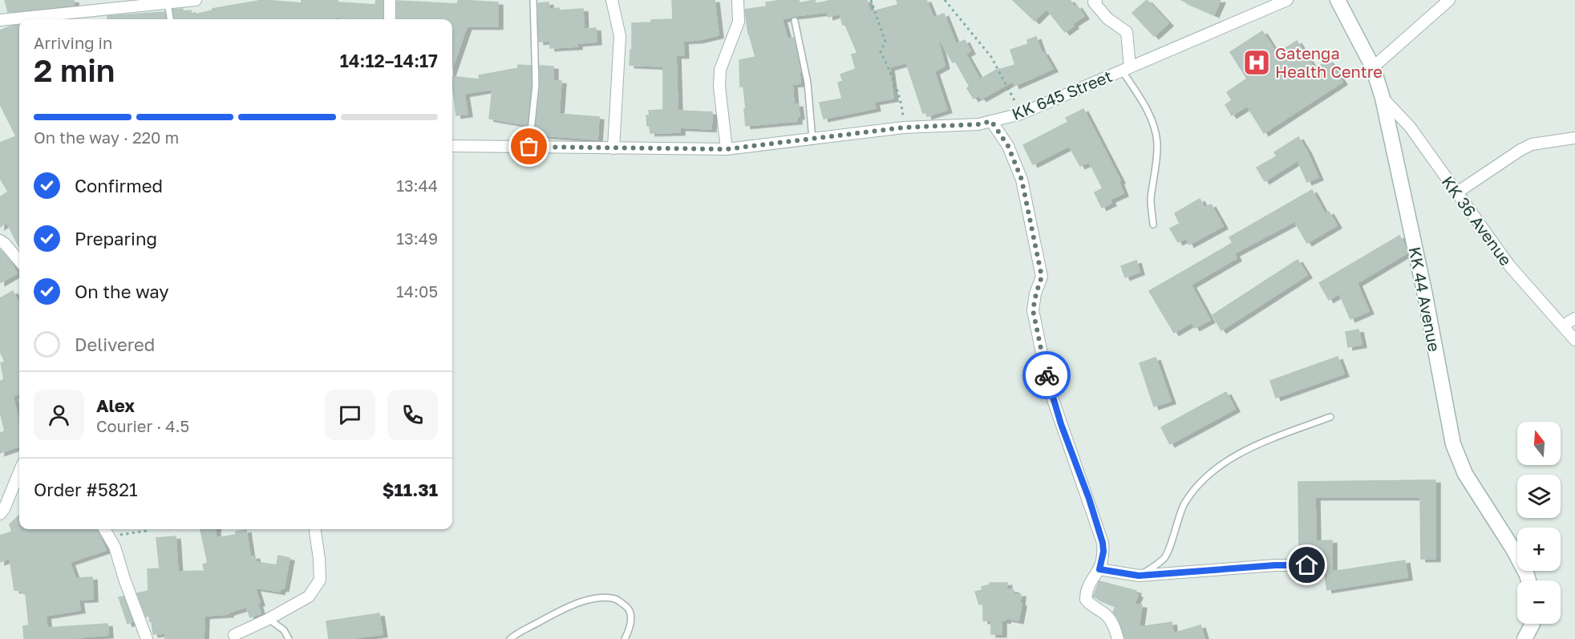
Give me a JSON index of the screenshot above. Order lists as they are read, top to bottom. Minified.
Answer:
{"streets":{"main road":["KK 44 Avenue"],"street":["KK 645 Street","KK 36 Avenue"]},"crossings":[["KK 36 Avenue","KK 44 Avenue"]],"places":{"hospital":["Gatenga Health Centre"]},"north":"top","page":{"heading":["2 min","Arriving in","14:12–14:17"],"panel":["Alex","Courier · 4.5","Order #5821","$11.31"],"bar":"On the way · 220 m","list":[["Confirmed","13:44"],["Preparing","13:49"],["On the way","14:05"],"Delivered"],"map_buttons":["+","−"]}}
